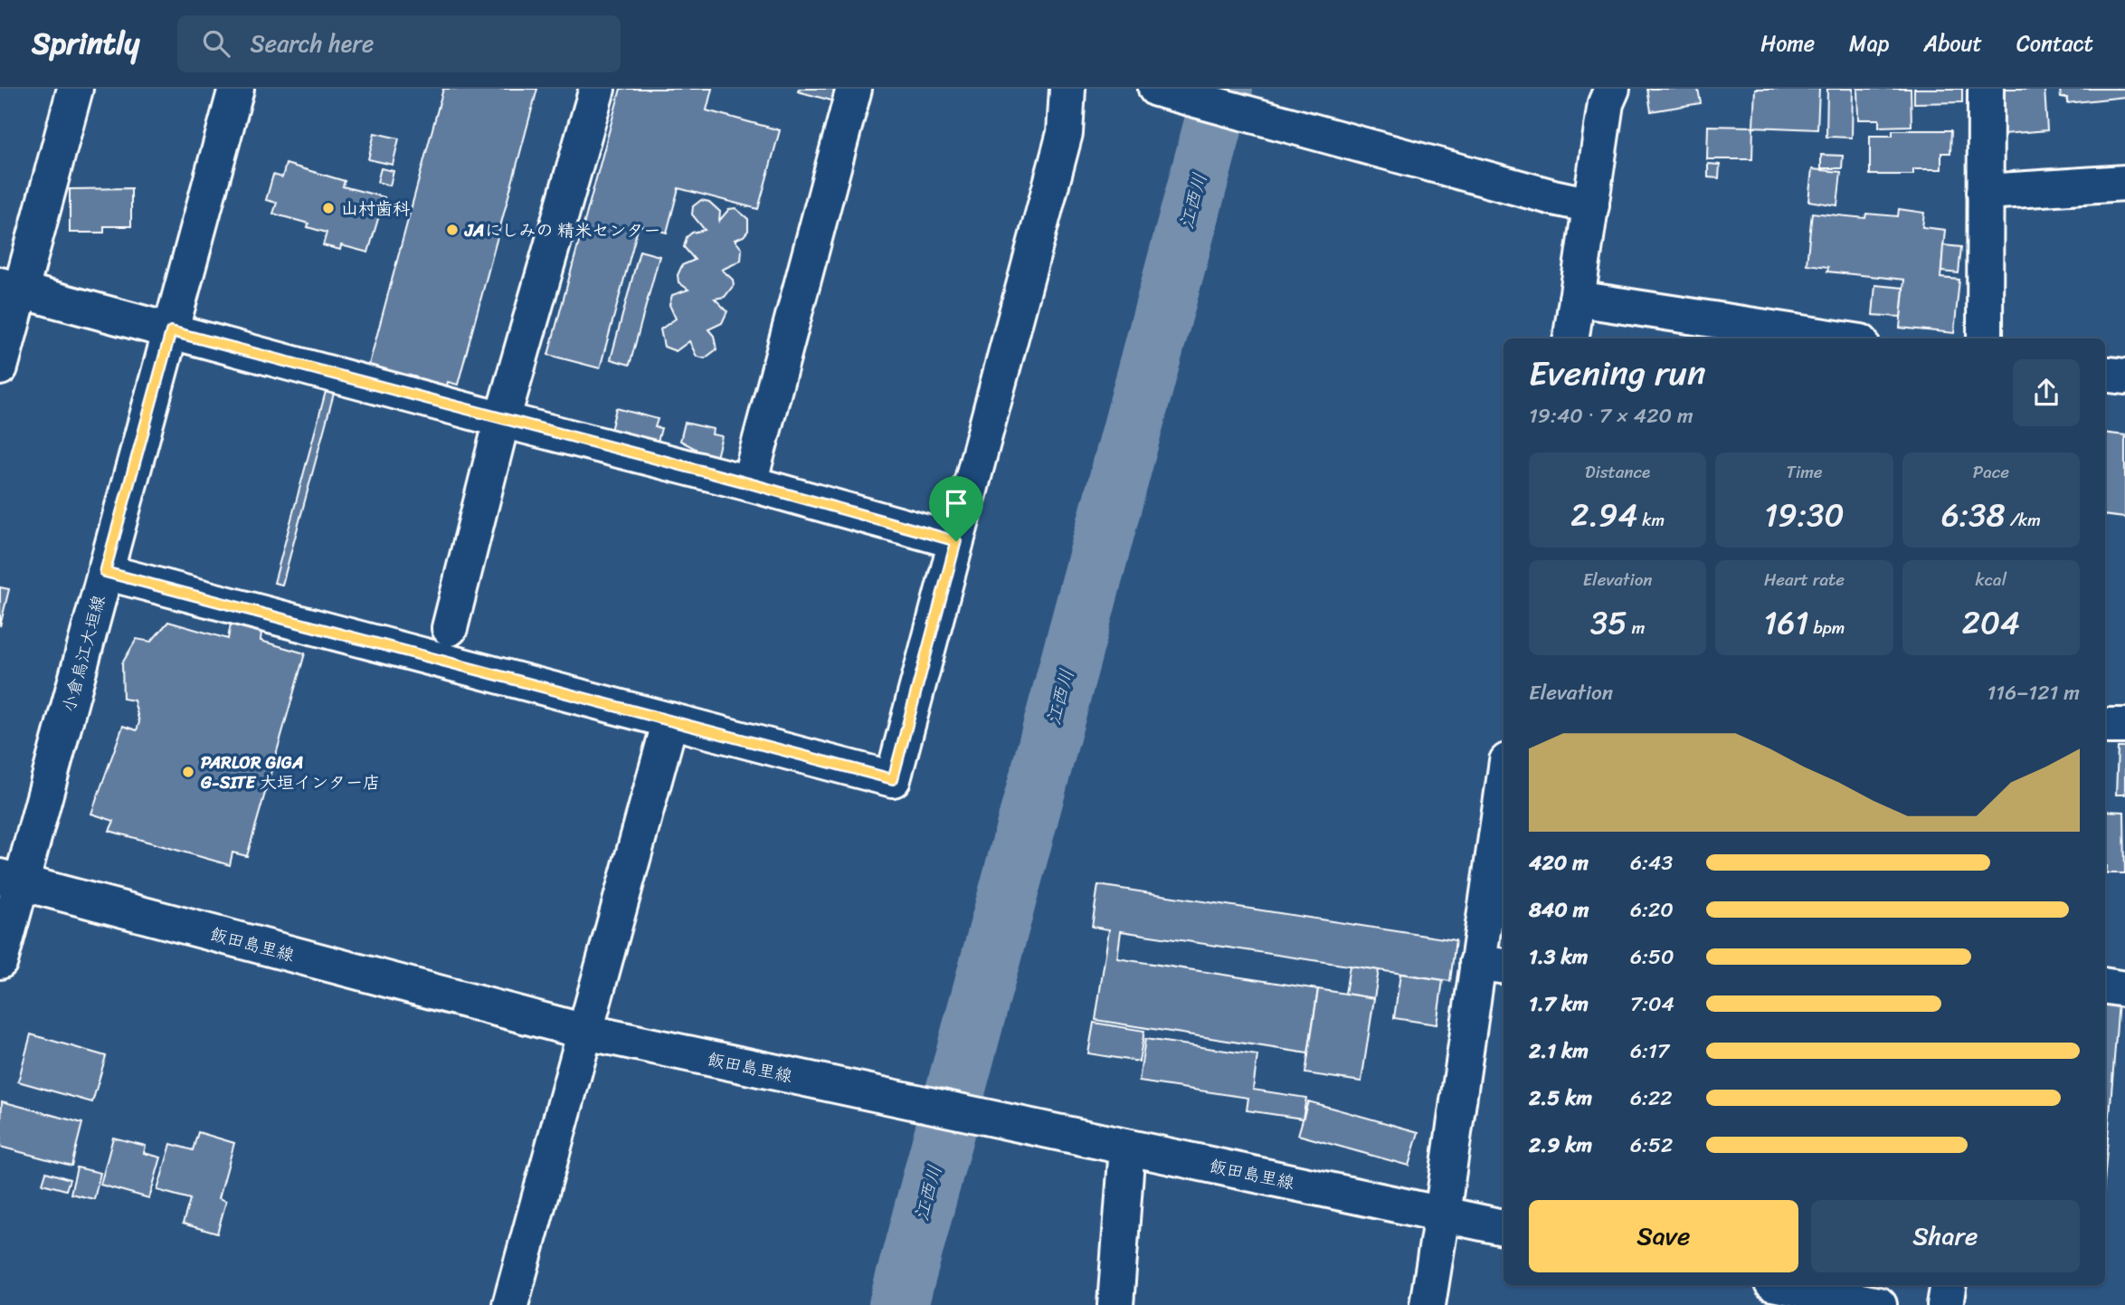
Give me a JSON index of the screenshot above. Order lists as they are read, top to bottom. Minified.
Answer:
{"streets":{"street":["小倉烏江大垣線","飯田島里線"]},"crossings":[["小倉烏江大垣線","飯田島里線"]],"water":["江西川"],"places":["山村歯科","JAにしみの 精米センター","PARLOR GIGA G-SITE 大垣インター店"],"page":{"header":"Sprintly","search":"Search here","nav":["Home","Map","About","Contact"],"heading":["Evening run","19:40 · 7 × 420 m"],"stats":[["Distance","2.94 km"],["Time","19:30"],["Pace","6:38 /km"],["Elevation","35 m"],["Heart rate","161 bpm"],["kcal","204"]],"chart":["Elevation","116–121 m"],"list":[{"name":"420 m","note":"6:43"},{"name":"840 m","note":"6:20"},{"name":"1.3 km","note":"6:50"},{"name":"1.7 km","note":"7:04"},{"name":"2.1 km","note":"6:17"},{"name":"2.5 km","note":"6:22"},{"name":"2.9 km","note":"6:52"}],"buttons":["Save","Share"]}}
